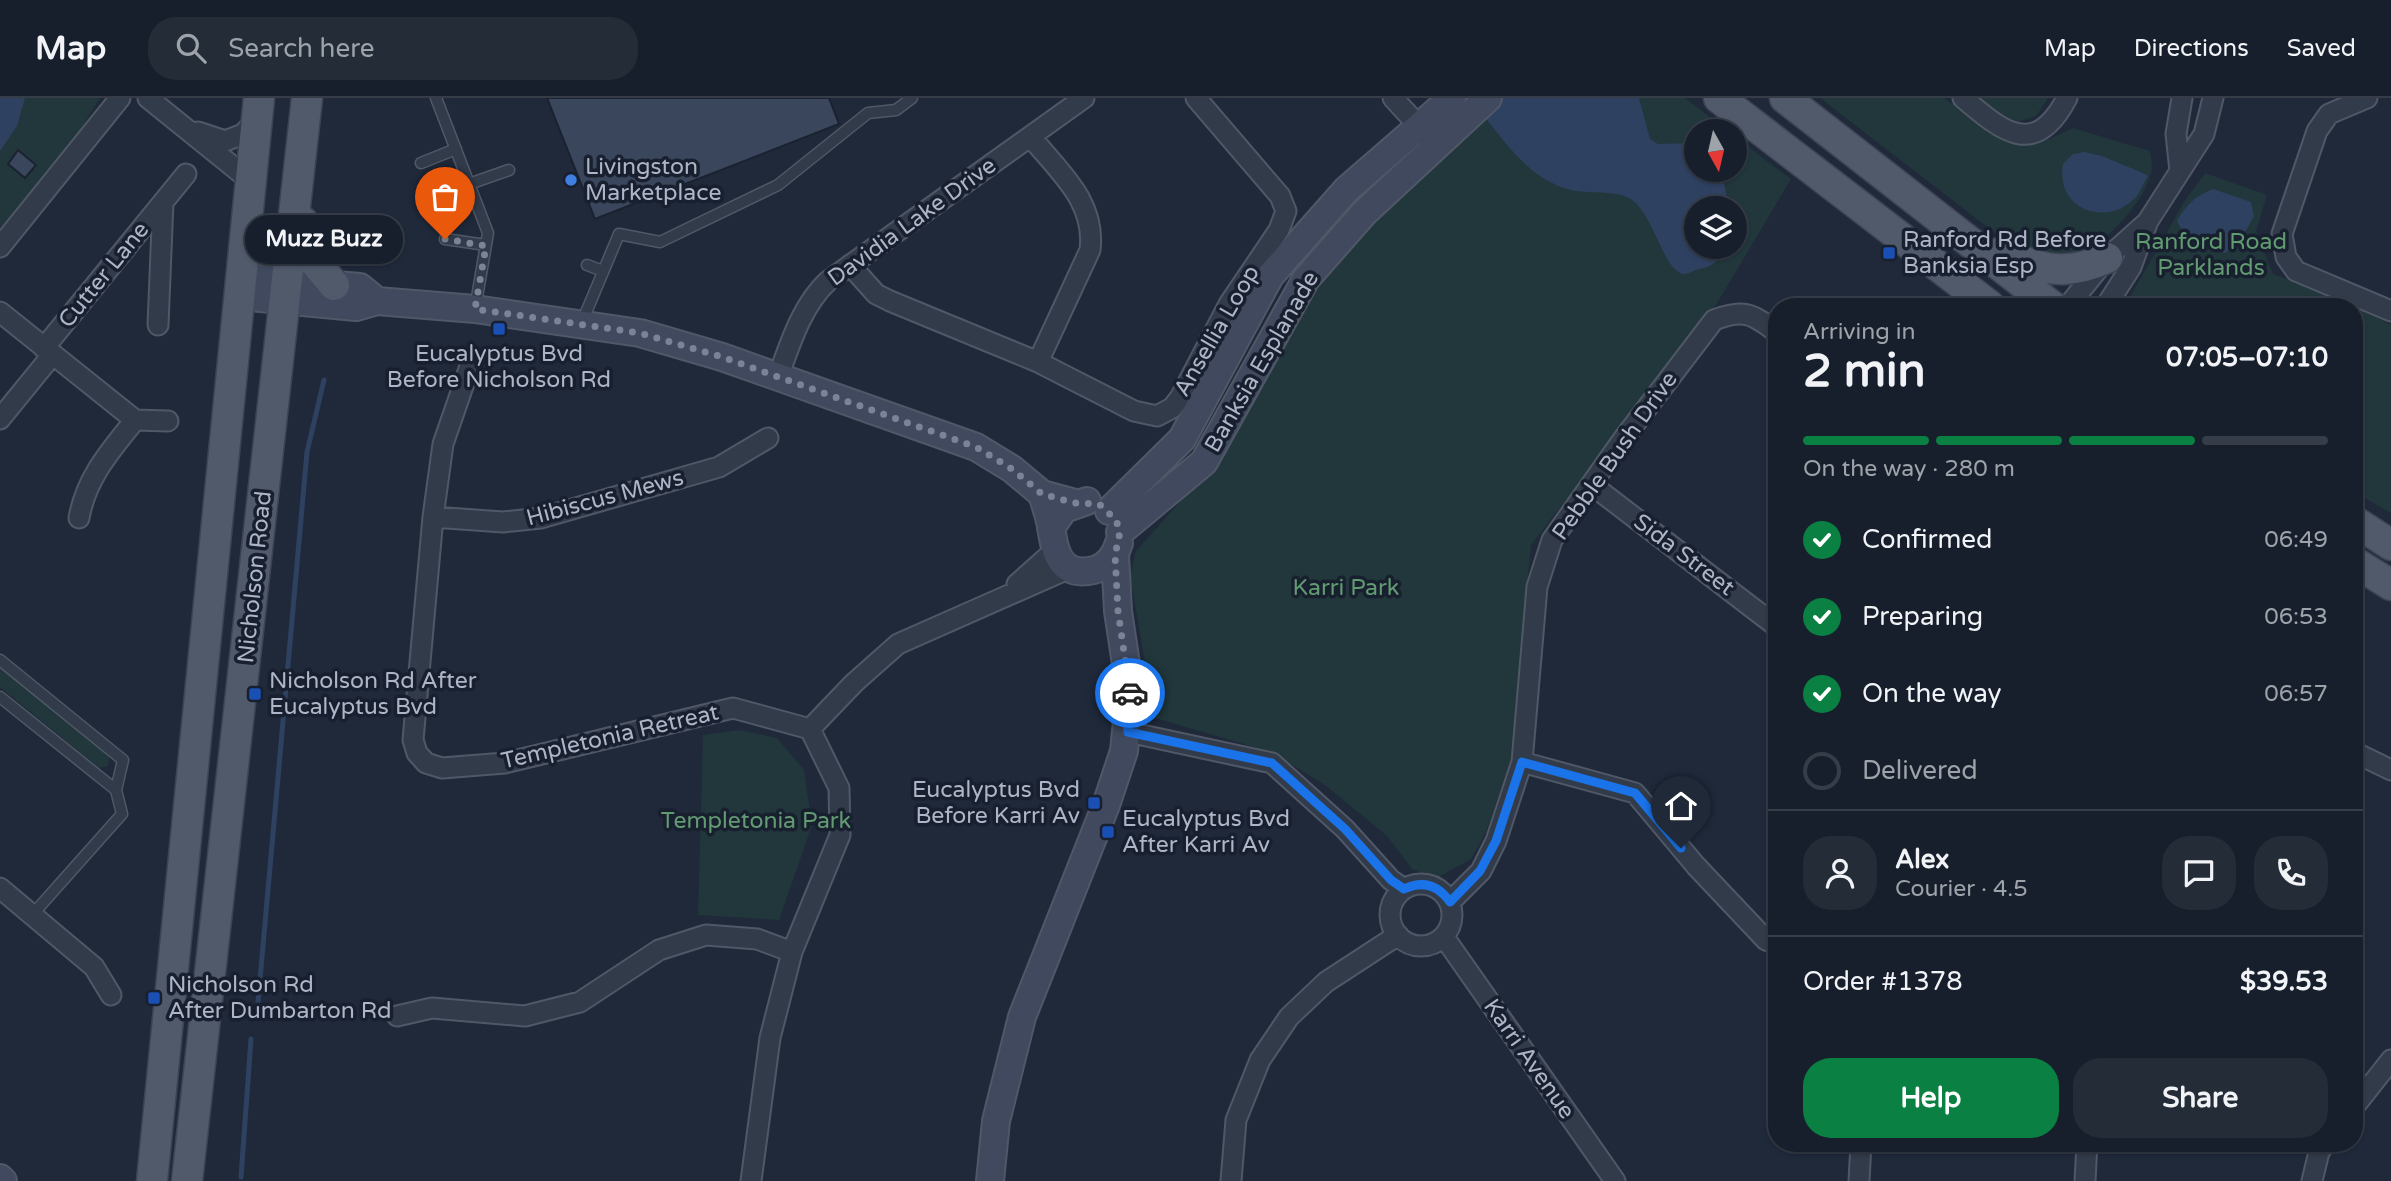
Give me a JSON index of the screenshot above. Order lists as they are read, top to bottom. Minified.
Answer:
{"streets":{"main road":["Nicholson Road"],"street":["Davidia Lake Drive","Cutter Lane","Ansellia Loop","Banksia Esplanade","Pebble Bush Drive","Hibiscus Mews","Sida Street","Templetonia Retreat","Karri Avenue"]},"crossings":[["Davidia Lake Drive","Ansellia Loop"],["Pebble Bush Drive","Sida Street"],["Pebble Bush Drive","Karri Avenue"],["Hibiscus Mews","Templetonia Retreat"]],"parks":["Ranford Road Parklands","Karri Park","Templetonia Park"],"places":{"other":["Livingston Marketplace","Muzz Buzz"],"transit":["Ranford Rd Before Banksia Esp","Eucalyptus Bvd Before Nicholson Rd","Nicholson Rd After Eucalyptus Bvd","Eucalyptus Bvd Before Karri Av","Eucalyptus Bvd After Karri Av","Nicholson Rd After Dumbarton Rd"]},"north":"bottom","page":{"header":"Map","search":"Search here","nav":["Map","Directions","Saved"],"bubble":"Muzz Buzz","heading":["2 min","Arriving in","07:05–07:10"],"panel":["Alex","Courier · 4.5","Order #1378","$39.53"],"bar":"On the way · 280 m","list":[["Confirmed","06:49"],["Preparing","06:53"],["On the way","06:57"],"Delivered"],"buttons":["Help","Share"]}}
